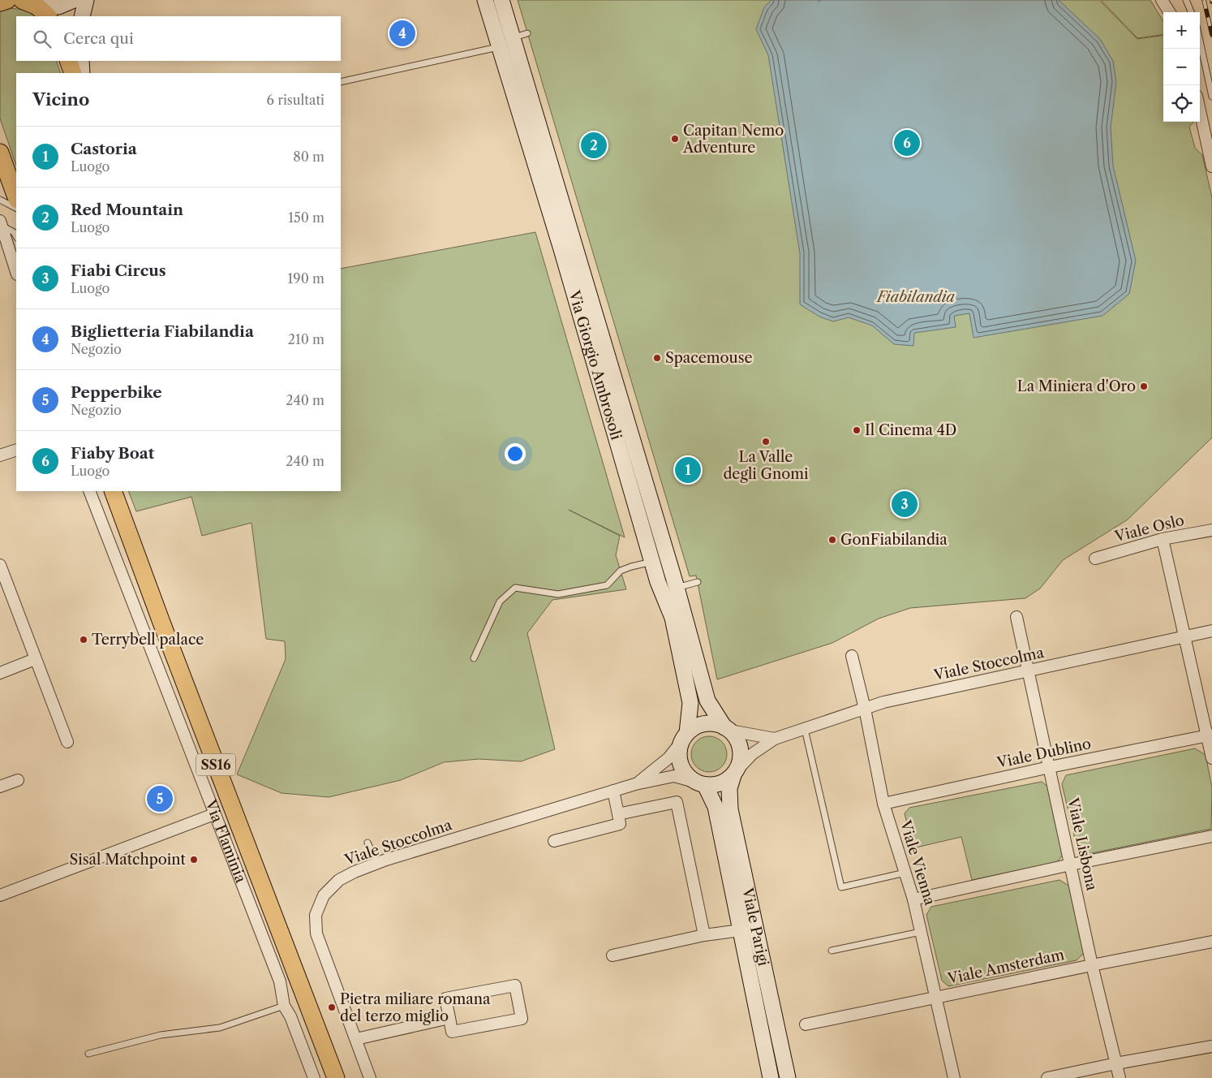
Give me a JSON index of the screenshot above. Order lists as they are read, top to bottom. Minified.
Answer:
{"streets":{"main road":["Via Giorgio Ambrosoli","SS16","Via Flaminia","Viale Parigi"],"street":["Viale Oslo","Viale Stoccolma","Viale Dublino","Viale Lisbona","Viale Vienna","Viale Amsterdam"]},"crossings":[["Via Giorgio Ambrosoli","Viale Stoccolma"],["Via Giorgio Ambrosoli","Viale Parigi"],["Viale Stoccolma","Viale Lisbona"],["Viale Stoccolma","Viale Vienna"],["Viale Stoccolma","Viale Parigi"],["Viale Dublino","Viale Lisbona"],["Viale Dublino","Viale Vienna"],["Viale Lisbona","Viale Amsterdam"],["Viale Vienna","Viale Amsterdam"]],"parks":["Fiabilandia"],"places":["Capitan Nemo Adventure","Spacemouse","La Miniera d'Oro","Il Cinema 4D","La Valle degli Gnomi","GonFiabilandia","Terrybell palace","Sisal Matchpoint","Pietra miliare romana del terzo miglio"],"page":{"map_buttons":["+","−"],"search":"Cerca qui","pins":["4","6","2","1","3","5"],"heading":["Vicino","6 risultati"],"list":[{"mark":"1","name":"Castoria","note":"Luogo","value":"80 m"},{"mark":"2","name":"Red Mountain","note":"Luogo","value":"150 m"},{"mark":"3","name":"Fiabi Circus","note":"Luogo","value":"190 m"},{"mark":"4","name":"Biglietteria Fiabilandia","note":"Negozio","value":"210 m"},{"mark":"5","name":"Pepperbike","note":"Negozio","value":"240 m"},{"mark":"6","name":"Fiaby Boat","note":"Luogo","value":"240 m"}]}}
